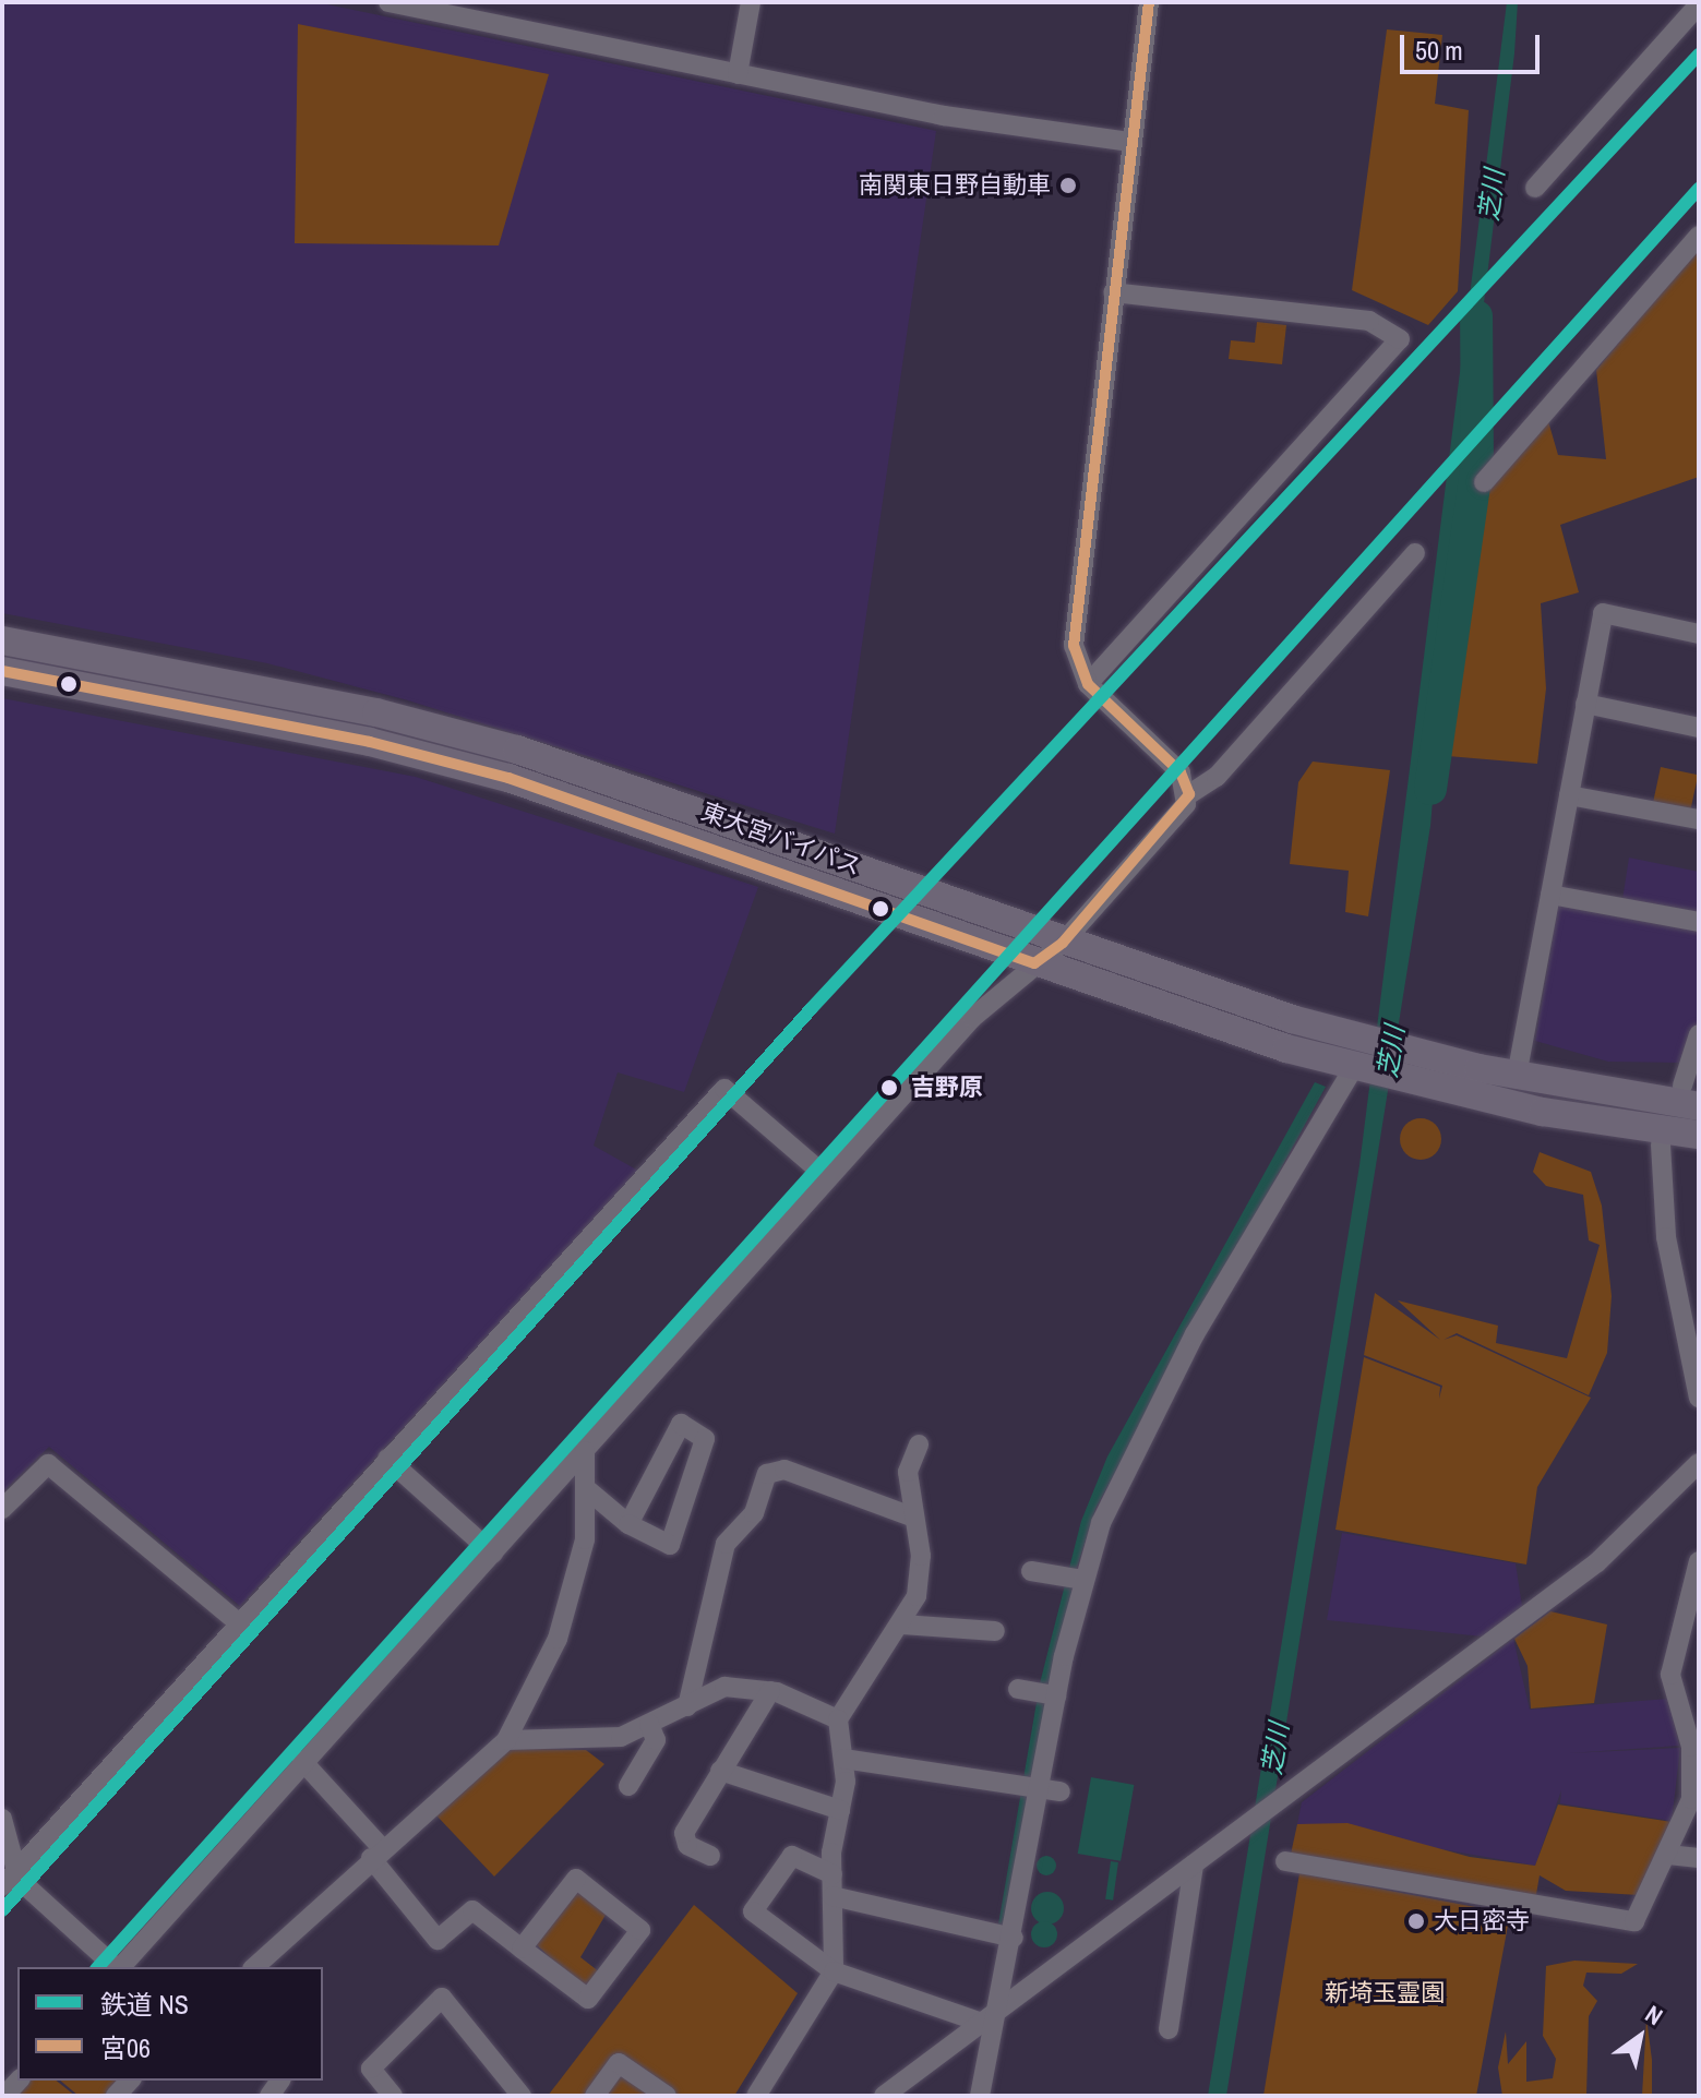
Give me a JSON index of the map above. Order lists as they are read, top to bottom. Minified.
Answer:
{"streets":{"highway":["東大宮バイパス"]},"water":["芝川"],"parks":["新埼玉霊園"],"places":["南関東日野自動車","吉野原","大日密寺"],"lines":["transit line 宮06","rail line NS"],"legend":["鉄道 NS","宮06"],"scale_bar":"50 m","north":"top right"}
